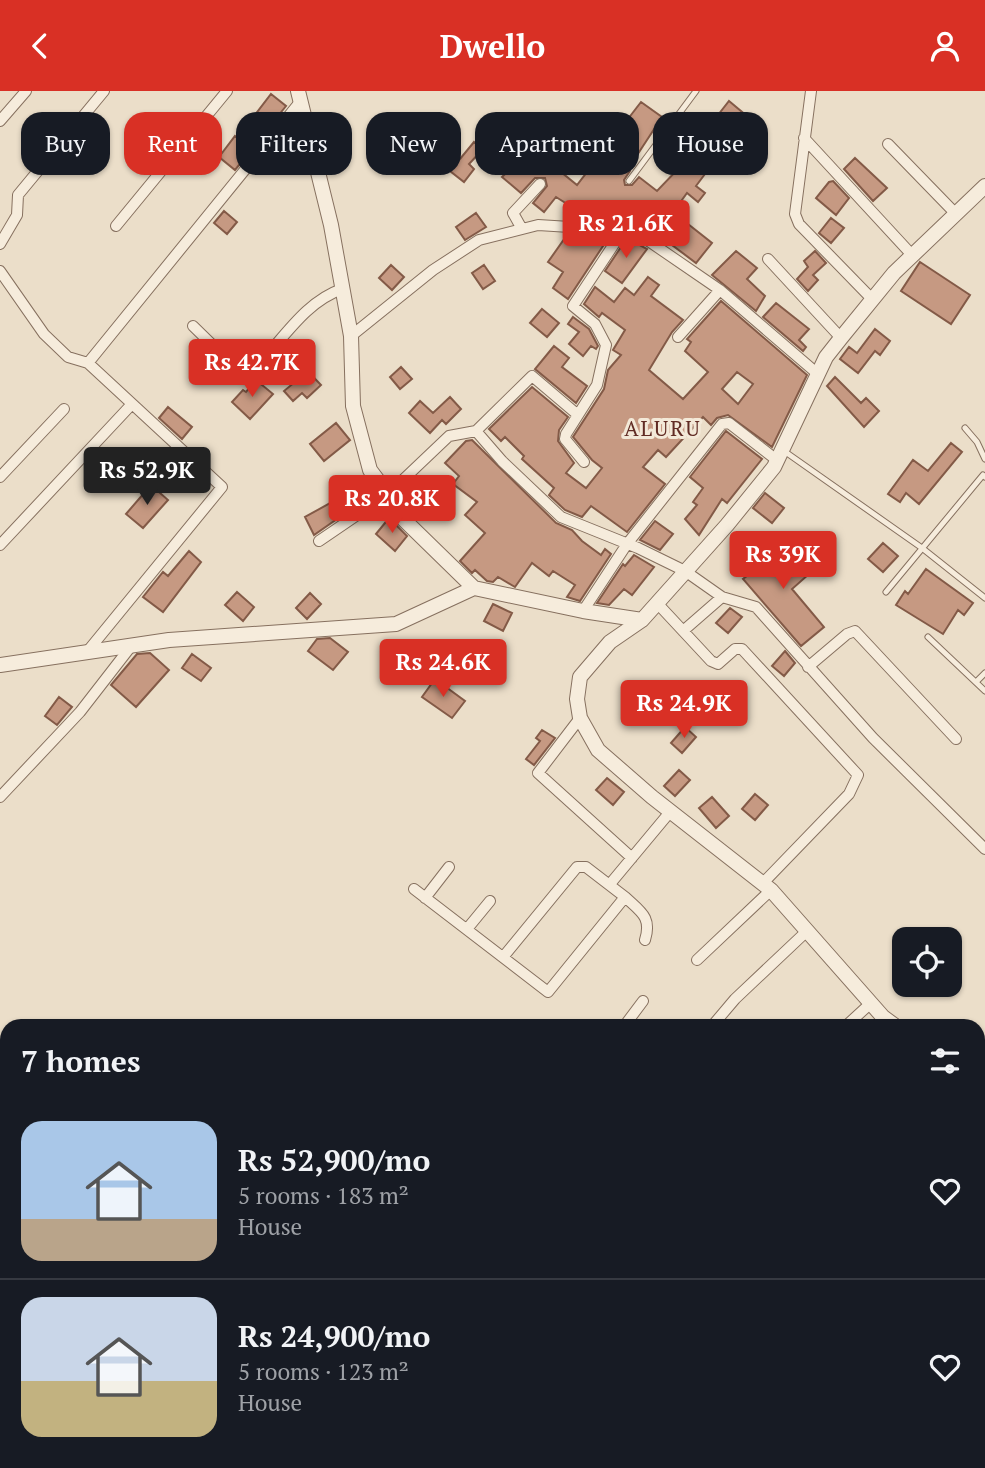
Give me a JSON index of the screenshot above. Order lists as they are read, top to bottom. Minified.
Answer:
{"districts":["ALURU"],"page":{"header":"Dwello","chip":["Buy","Rent","Filters","New","Apartment","House"],"price":["Rs 21.6K","Rs 42.7K","Rs 52.9K","Rs 20.8K","Rs 39K","Rs 24.6K","Rs 24.9K"],"heading":"7 homes","list":[{"name":"Rs 52,900/mo","note":"5 rooms · 183 m² · House"},{"name":"Rs 24,900/mo","note":"5 rooms · 123 m² · House"}]}}
